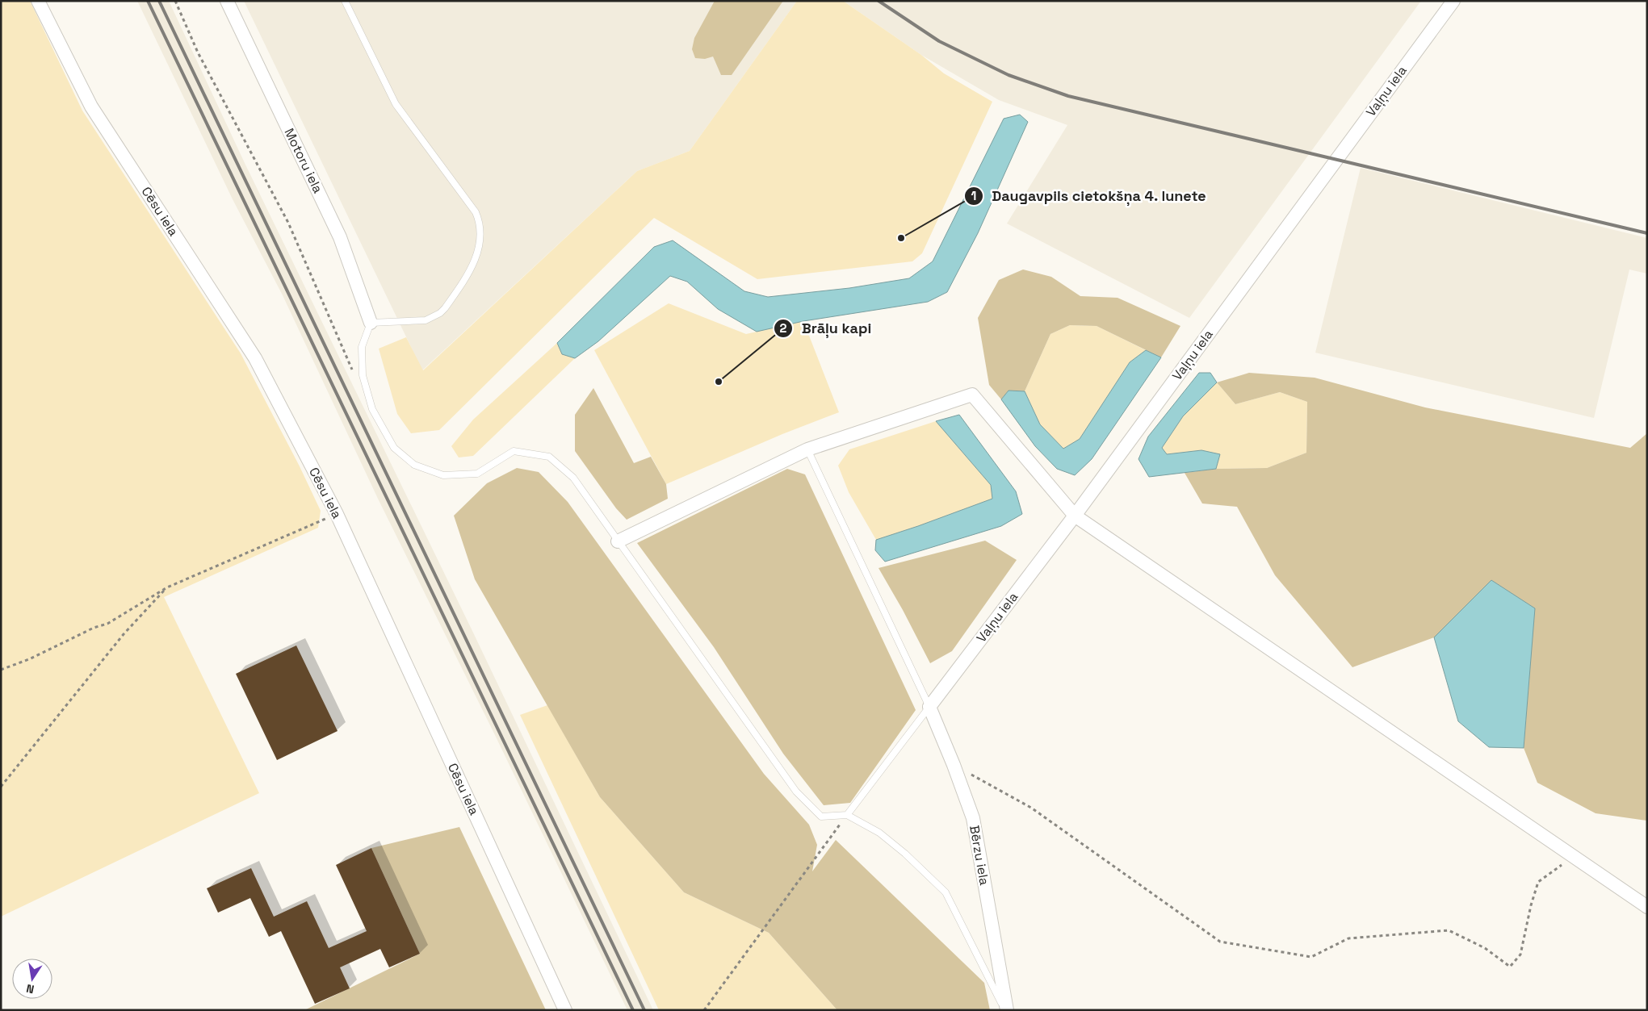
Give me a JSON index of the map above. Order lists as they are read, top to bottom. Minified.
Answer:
{"streets":{"street":["Vaļņu iela","Motoru iela","Cēsu iela","Bērzu iela"]},"crossings":[["Vaļņu iela","Bērzu iela"]],"places":["Daugavpils cietokšņa 4. lunete","Brāļu kapi"],"north":"bottom"}
